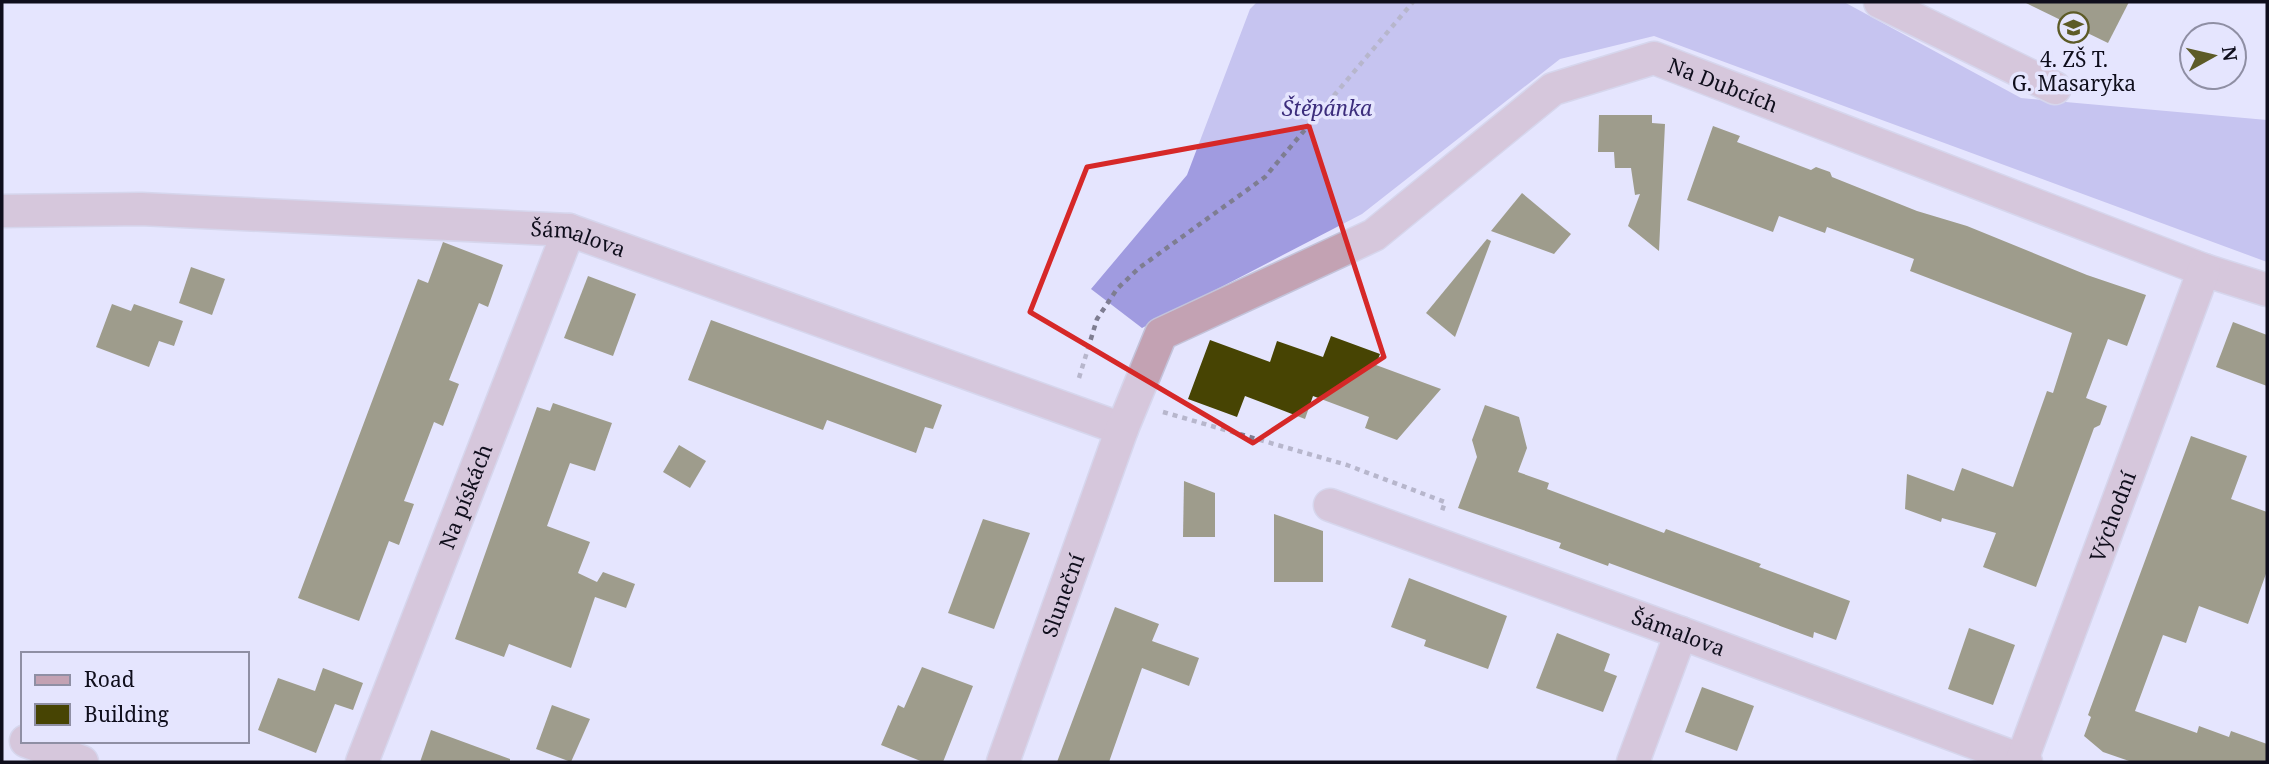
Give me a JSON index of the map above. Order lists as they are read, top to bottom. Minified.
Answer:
{"streets":{"street":["Na Dubcích","Šámalova","Na pískách","Východní","Sluneční"]},"crossings":[["Na Dubcích","Šámalova"],["Na Dubcích","Východní"],["Na Dubcích","Sluneční"],["Šámalova","Na pískách"],["Šámalova","Východní"],["Šámalova","Sluneční"]],"parks":["Štěpánka"],"places":{"school or university":["4. ZŠ T. G. Masaryka"]},"legend":["Road","Building"],"north":"right"}
